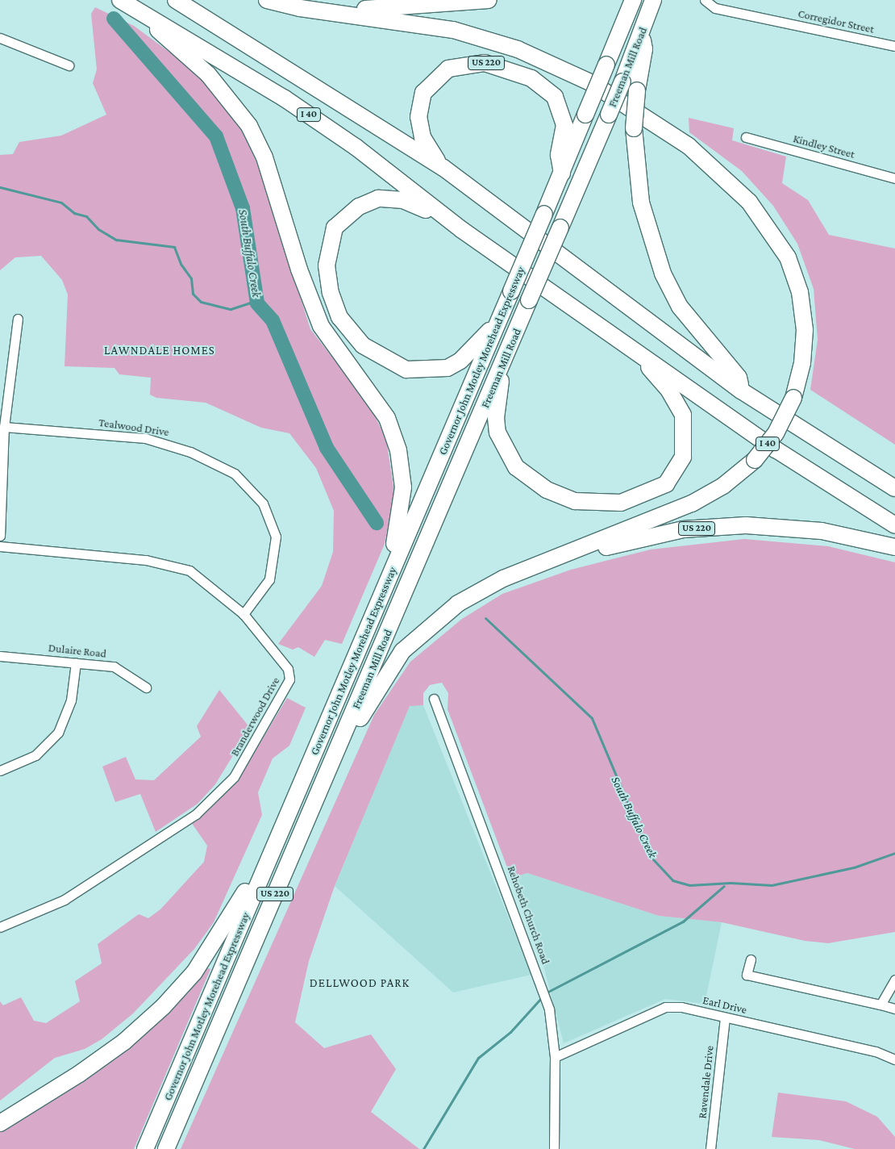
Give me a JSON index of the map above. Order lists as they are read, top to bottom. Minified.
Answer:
{"streets":{"highway":["US 220","Freeman Mill Road","I 40","Governor John Motley Morehead Expressway"],"street":["Corregidor Street","Kindley Street","Tealwood Drive","Dulaire Road","Branderwood Drive","Rehobeth Church Road","Earl Drive","Ravendale Drive"]},"crossings":[["US 220","Freeman Mill Road"],["US 220","I 40"],["US 220","Governor John Motley Morehead Expressway"],["Freeman Mill Road","Governor John Motley Morehead Expressway"],["Tealwood Drive","Branderwood Drive"],["Rehobeth Church Road","Earl Drive"],["Earl Drive","Ravendale Drive"]],"districts":["LAWNDALE HOMES","DELLWOOD PARK"],"water":["South Buffalo Creek"]}
